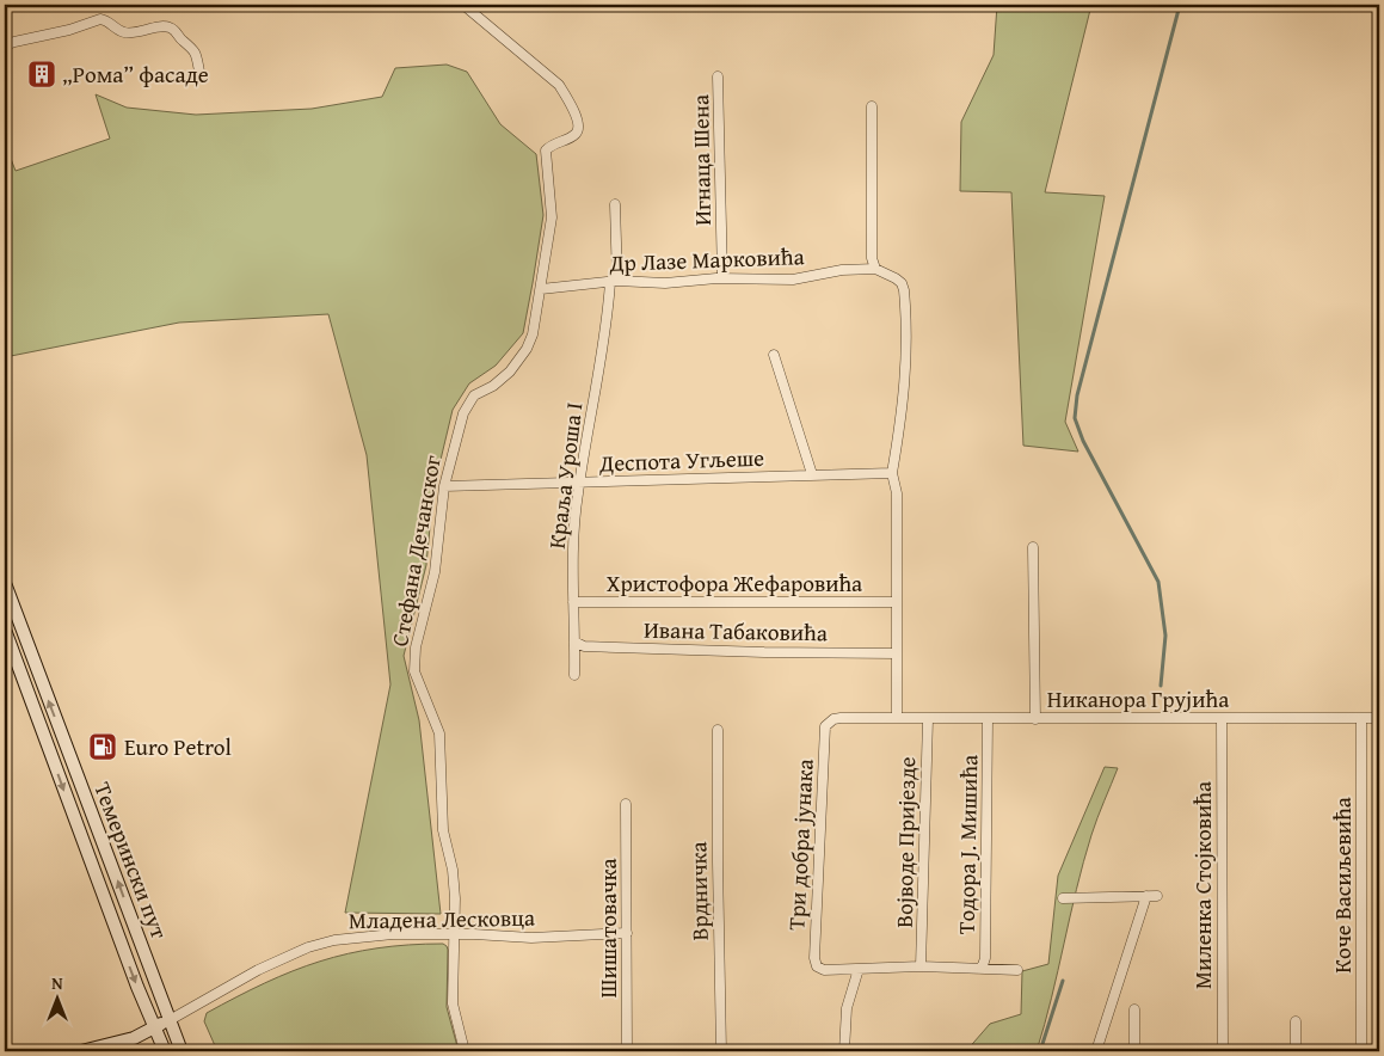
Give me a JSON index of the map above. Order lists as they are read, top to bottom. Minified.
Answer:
{"streets":{"main road":["Темерински пут"],"street":["Игнаца Шена","Др Лазе Марковића","Деспота Угљеше","Краља Уроша I","Стефана Дечанског","Христофора Жефаровића","Ивана Табаковића","Никанора Грујића","Војводе Пријезде","Три добра јунака","Тодора Ј. Мишића","Миленка Стојковића","Коче Васиљевића","Врдничка","Младена Лесковца","Шишатовачка"]},"crossings":[["Игнаца Шена","Др Лазе Марковића"],["Др Лазе Марковића","Краља Уроша I"],["Др Лазе Марковића","Стефана Дечанског"],["Деспота Угљеше","Краља Уроша I"],["Деспота Угљеше","Стефана Дечанског"],["Краља Уроша I","Христофора Жефаровића"],["Краља Уроша I","Ивана Табаковића"],["Стефана Дечанског","Младена Лесковца"],["Никанора Грујића","Војводе Пријезде"],["Никанора Грујића","Три добра јунака"],["Никанора Грујића","Тодора Ј. Мишића"],["Никанора Грујића","Миленка Стојковића"],["Никанора Грујића","Коче Васиљевића"],["Темерински пут","Младена Лесковца"],["Младена Лесковца","Шишатовачка"]],"places":{"building":["„Рома” фасаде"],"fuel station":["Euro Petrol"]},"north":"top"}
